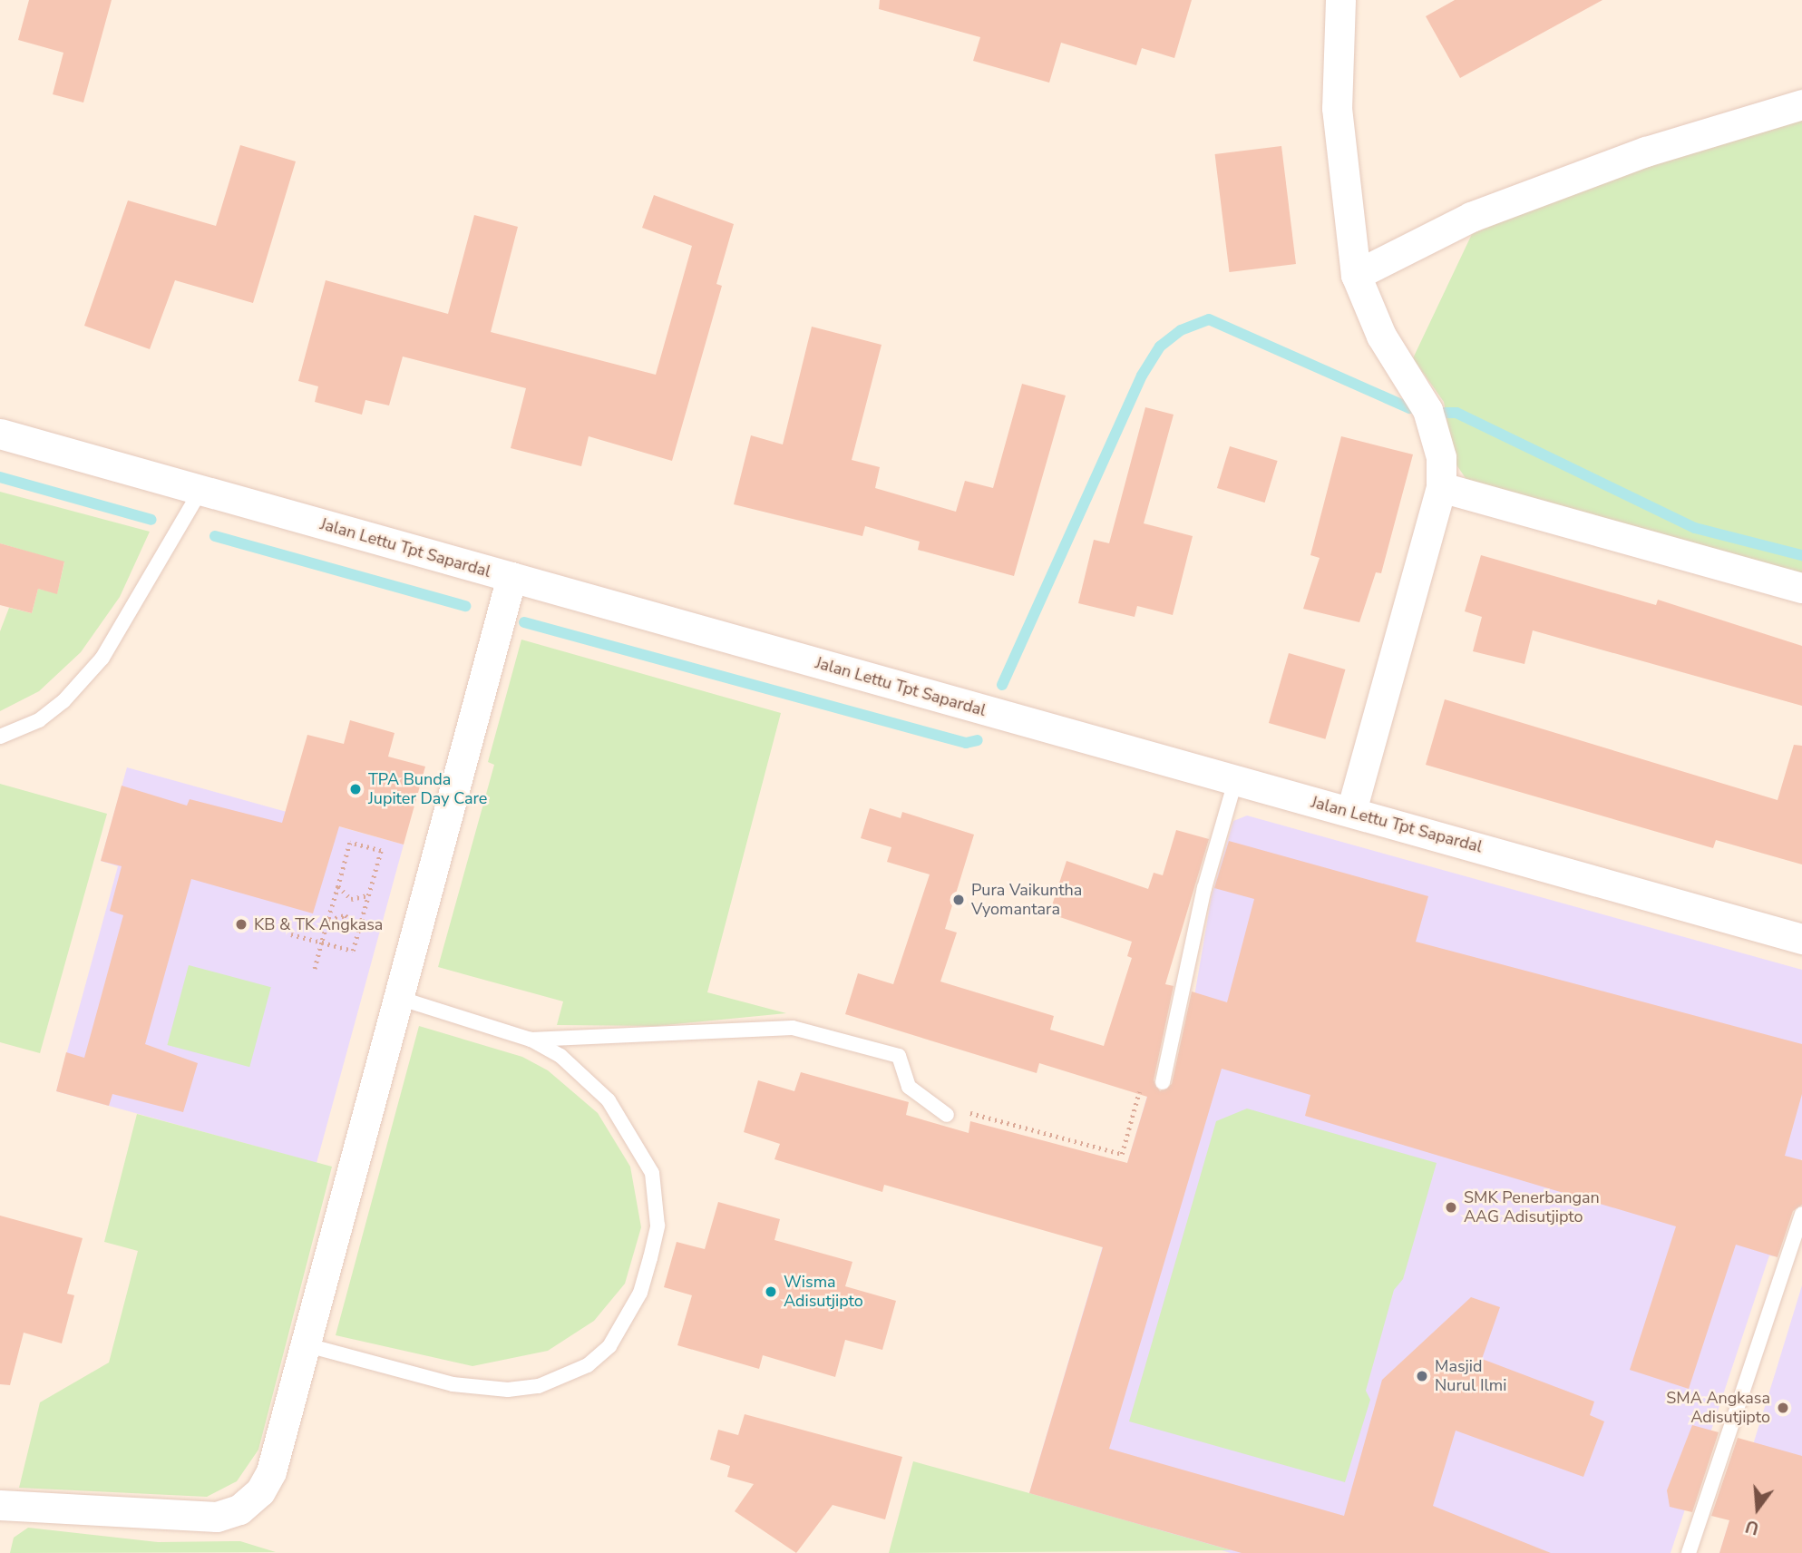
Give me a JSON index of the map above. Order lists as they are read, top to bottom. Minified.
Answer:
{"streets":{"street":["Jalan Lettu Tpt Sapardal"]},"places":["TPA Bunda Jupiter Day Care","Pura Vaikuntha Vyomantara","KB & TK Angkasa","SMK Penerbangan AAG Adisutjipto","Wisma Adisutjipto","Masjid Nurul Ilmi","SMA Angkasa Adisutjipto"],"north":"bottom"}
